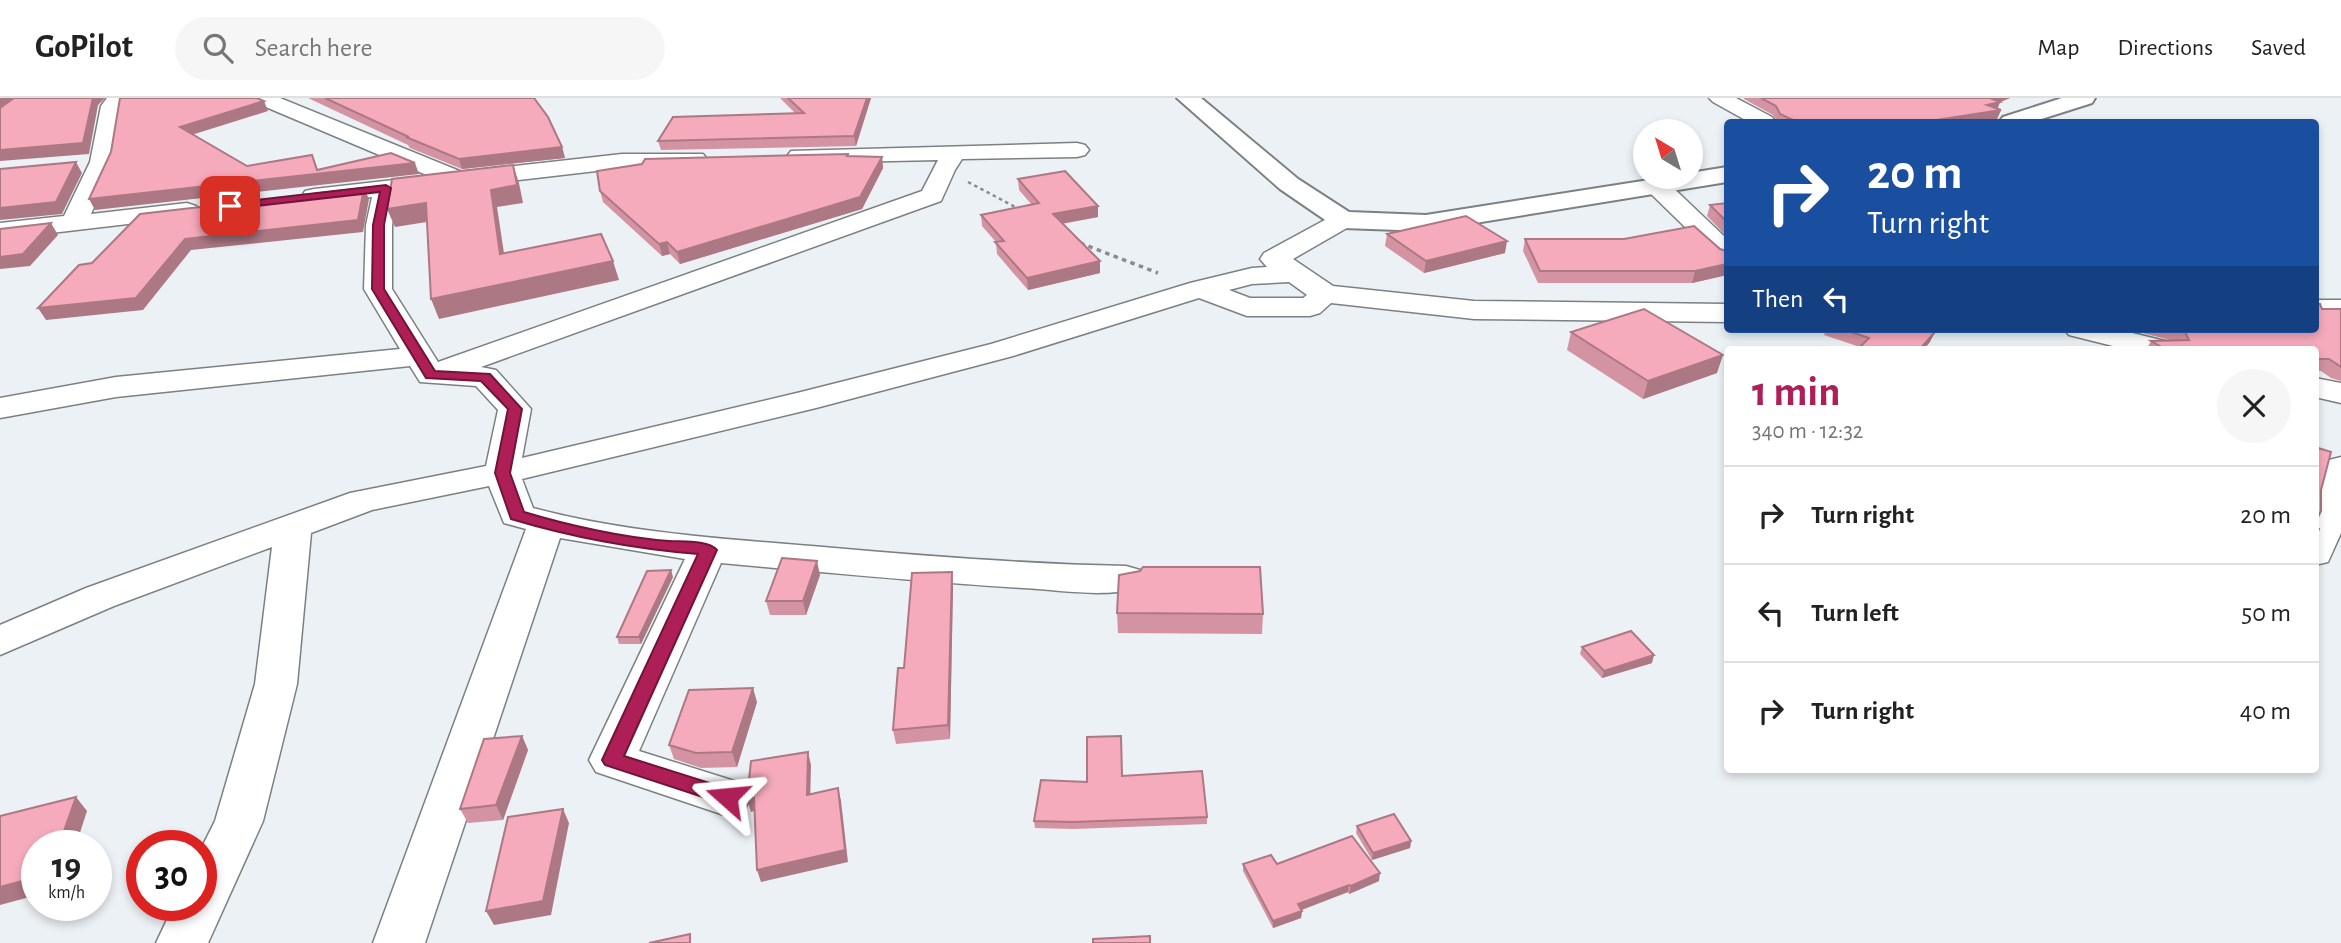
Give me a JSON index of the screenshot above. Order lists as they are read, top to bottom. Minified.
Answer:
{"north":"top left","page":{"header":"GoPilot","search":"Search here","nav":["Map","Directions","Saved"],"turn":["20 m","Turn right"],"then":"Then","heading":["1 min","340 m · 12:32"],"list":[{"name":"Turn right","value":"20 m"},{"name":"Turn left","value":"50 m"},{"name":"Turn right","value":"40 m"}],"speed":"19 km/h","limit":"30"}}
